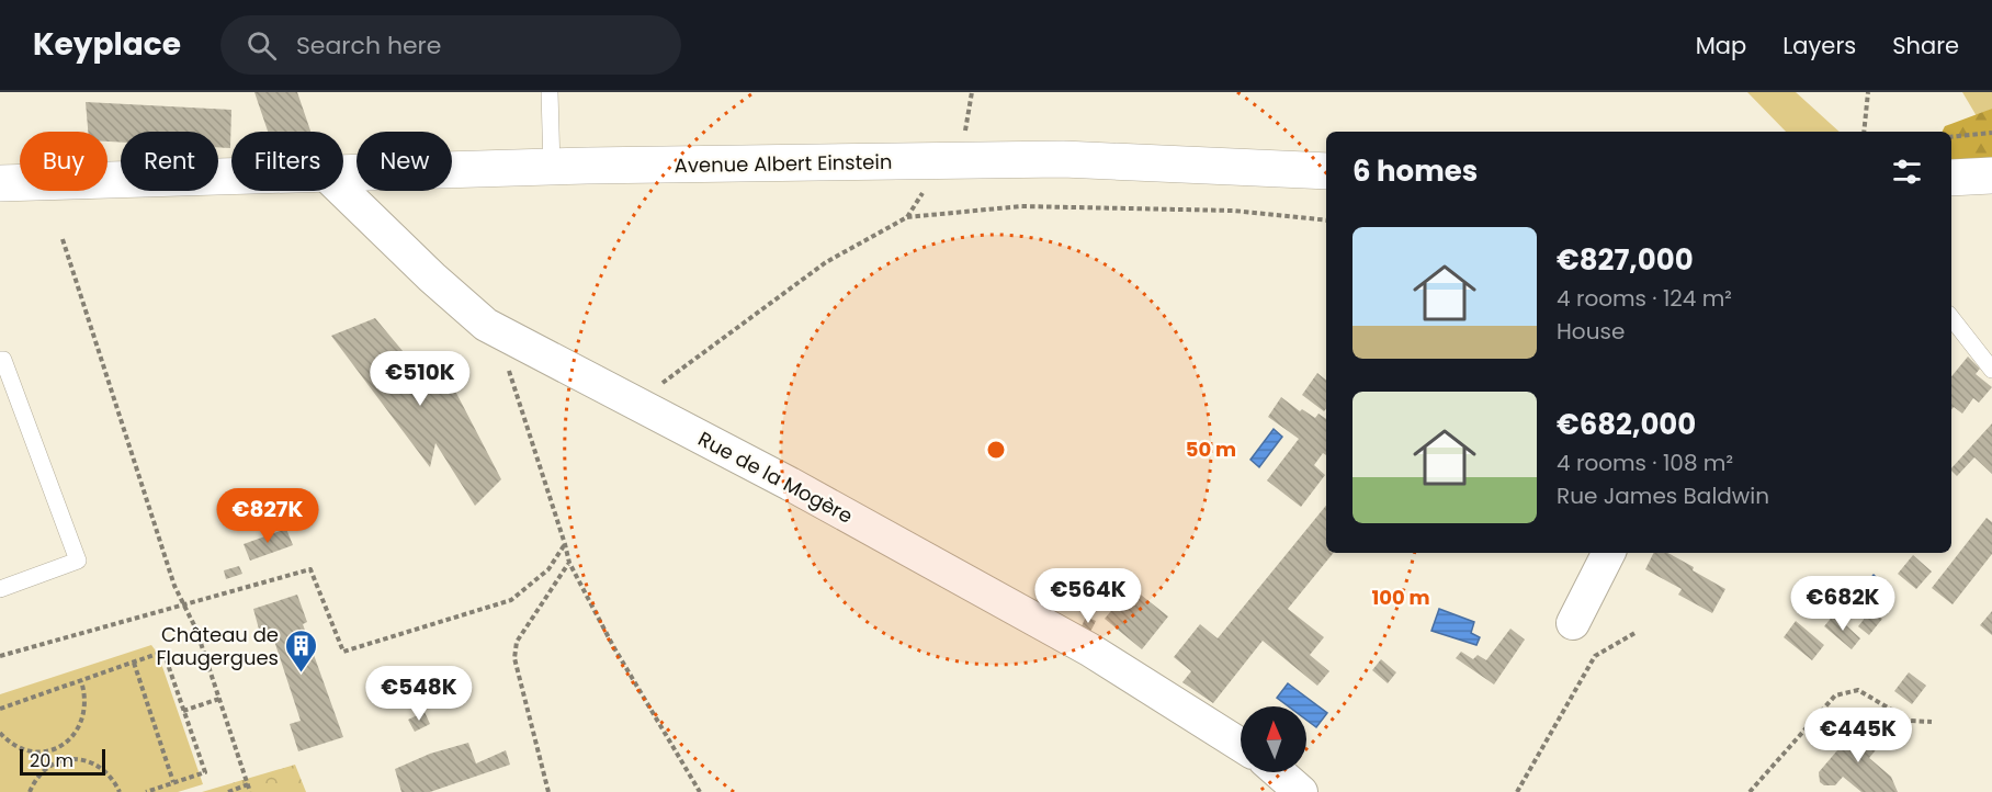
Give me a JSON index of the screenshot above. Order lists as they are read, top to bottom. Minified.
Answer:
{"streets":{"main road":["Avenue Albert Einstein"],"street":["Rue de la Mogère"]},"places":{"building":["Château de Flaugergues"]},"scale_bar":"20 m","north":"top","page":{"header":"Keyplace","search":"Search here","nav":["Map","Layers","Share"],"chip":["Buy","Rent","Filters","New"],"heading":"6 homes","list":[{"name":"€827,000","note":"4 rooms · 124 m² · House"},{"name":"€682,000","note":"4 rooms · 108 m² · Rue James Baldwin"}],"price":["€510K","€827K","€564K","€682K","€548K","€445K"],"scale":"20 m"},"rings":["50 m","100 m"]}
